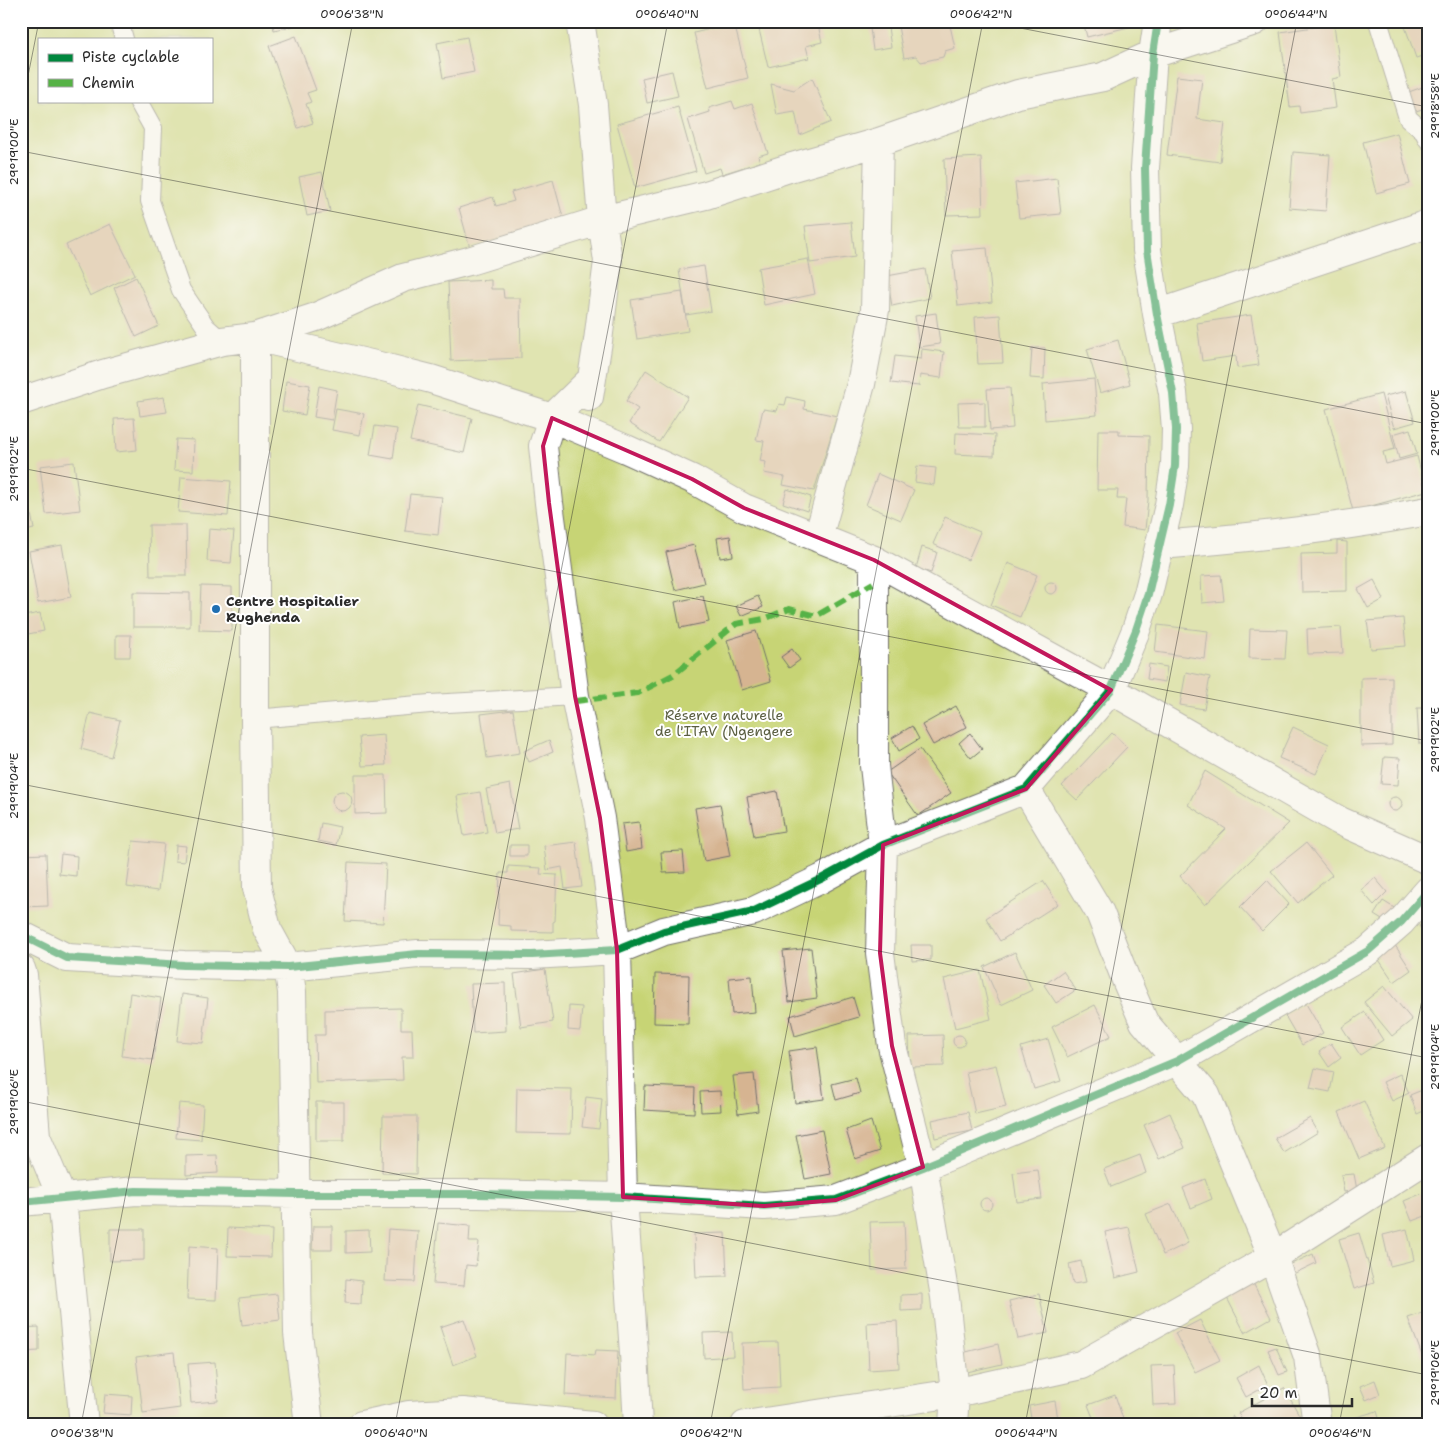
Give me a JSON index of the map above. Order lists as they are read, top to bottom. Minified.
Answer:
{"parks":["Réserve naturelle de l'ITAV (Ngengere"],"places":["Centre Hospitalier Rughenda"],"legend":["Piste cyclable","Chemin"],"scale_bar":"20 m","coordinates":["0°06'38\"N","0°06'40\"N","0°06'42\"N","0°06'44\"N","29°18'58\"E","29°19'00\"E","29°19'02\"E","29°19'04\"E","29°19'06\"E","0°06'46\"N"]}
